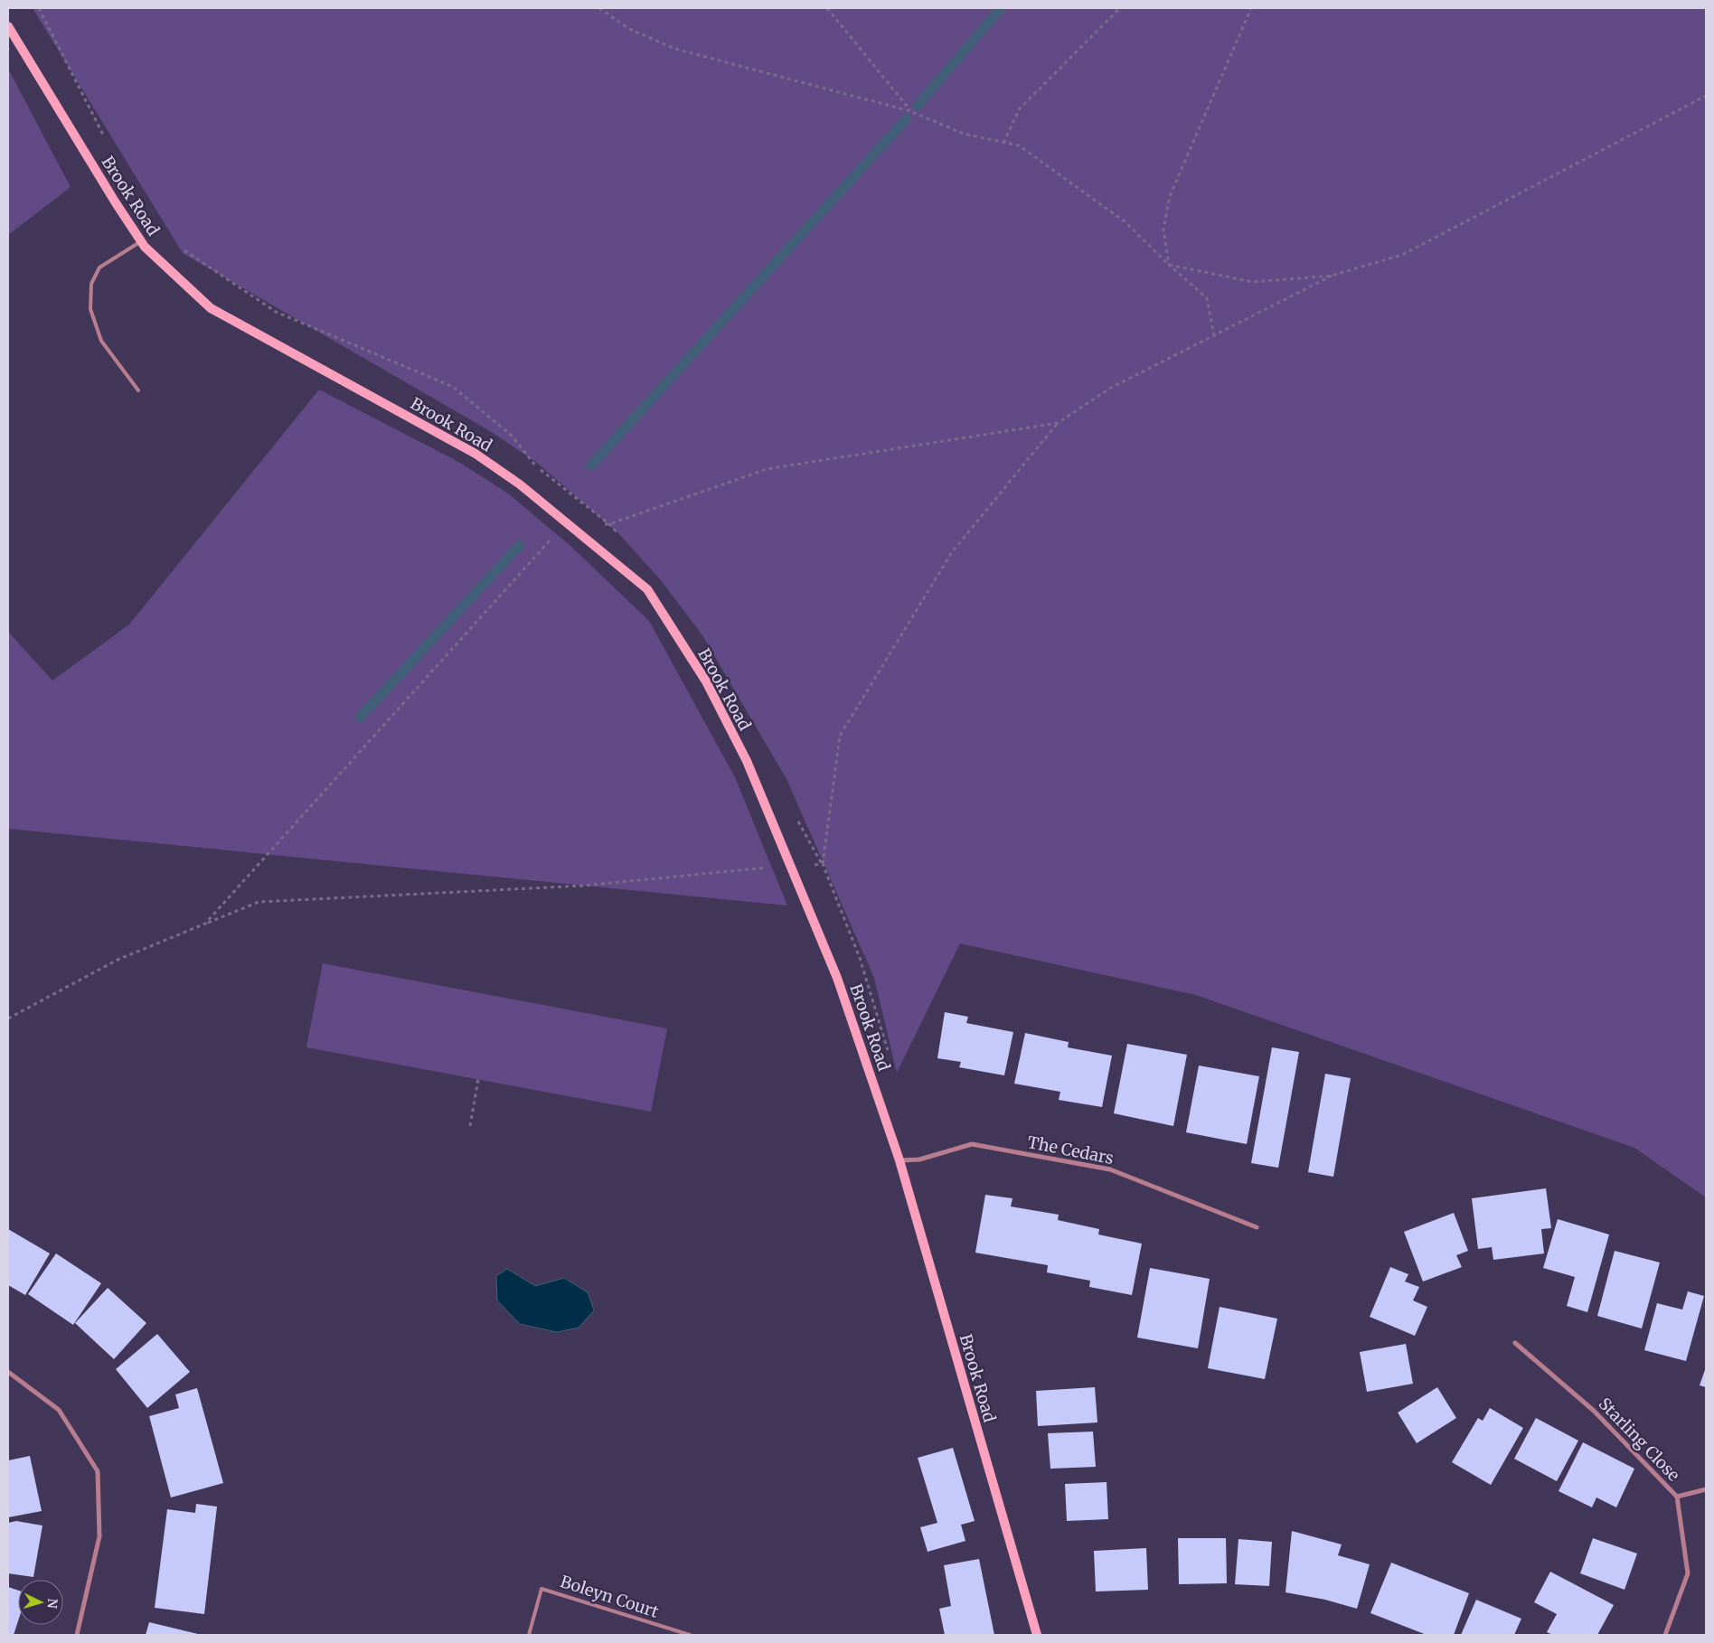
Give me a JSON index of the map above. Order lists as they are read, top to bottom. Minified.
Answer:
{"streets":{"street":["Brook Road","The Cedars","Starling Close"],"lane":["Boleyn Court"]},"crossings":[["Brook Road","The Cedars"]],"north":"right"}
